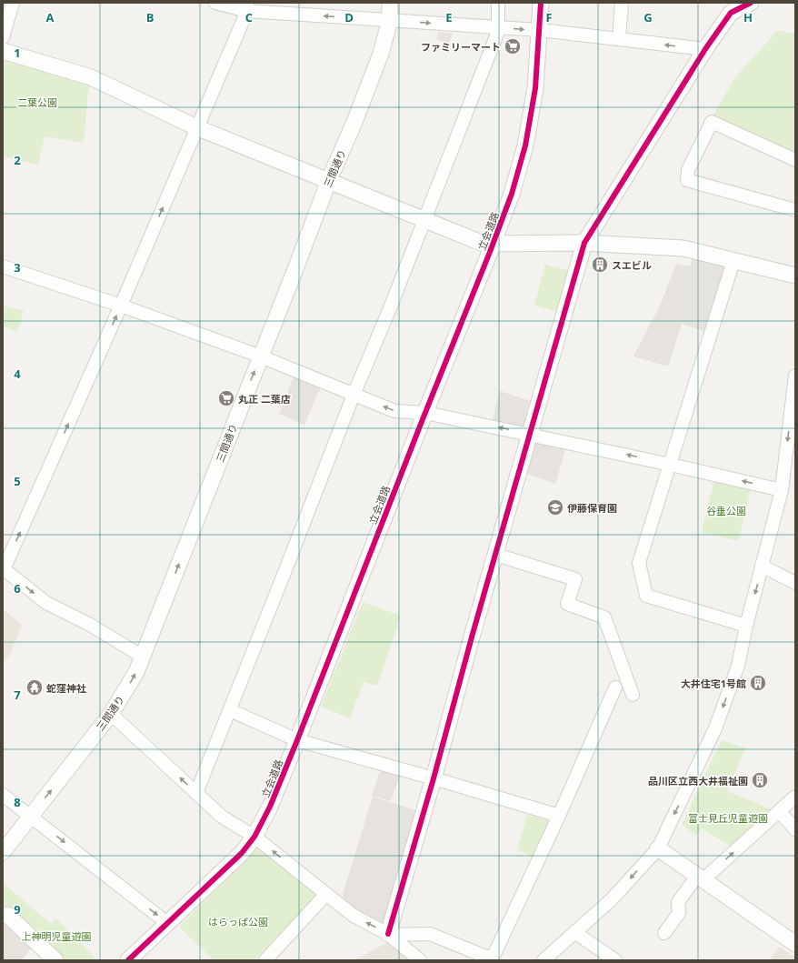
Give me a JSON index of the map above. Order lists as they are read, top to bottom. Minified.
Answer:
{"streets":{"street":["三間通り","立会道路"]},"parks":["二葉公園","谷垂公園","富士見丘児童遊園","はらっぱ公園","上神明児童遊園"],"places":{"supermarket":["ファミリーマート","丸正 二葉店"],"building":["スエビル","大井住宅1号館","品川区立西大井福祉園"],"school or university":["伊藤保育園"],"temple":["蛇窪神社"]},"grid":{"columns":["A","B","C","D","E","F","G","H"],"rows":["1","2","3","4","5","6","7","8","9"]}}
